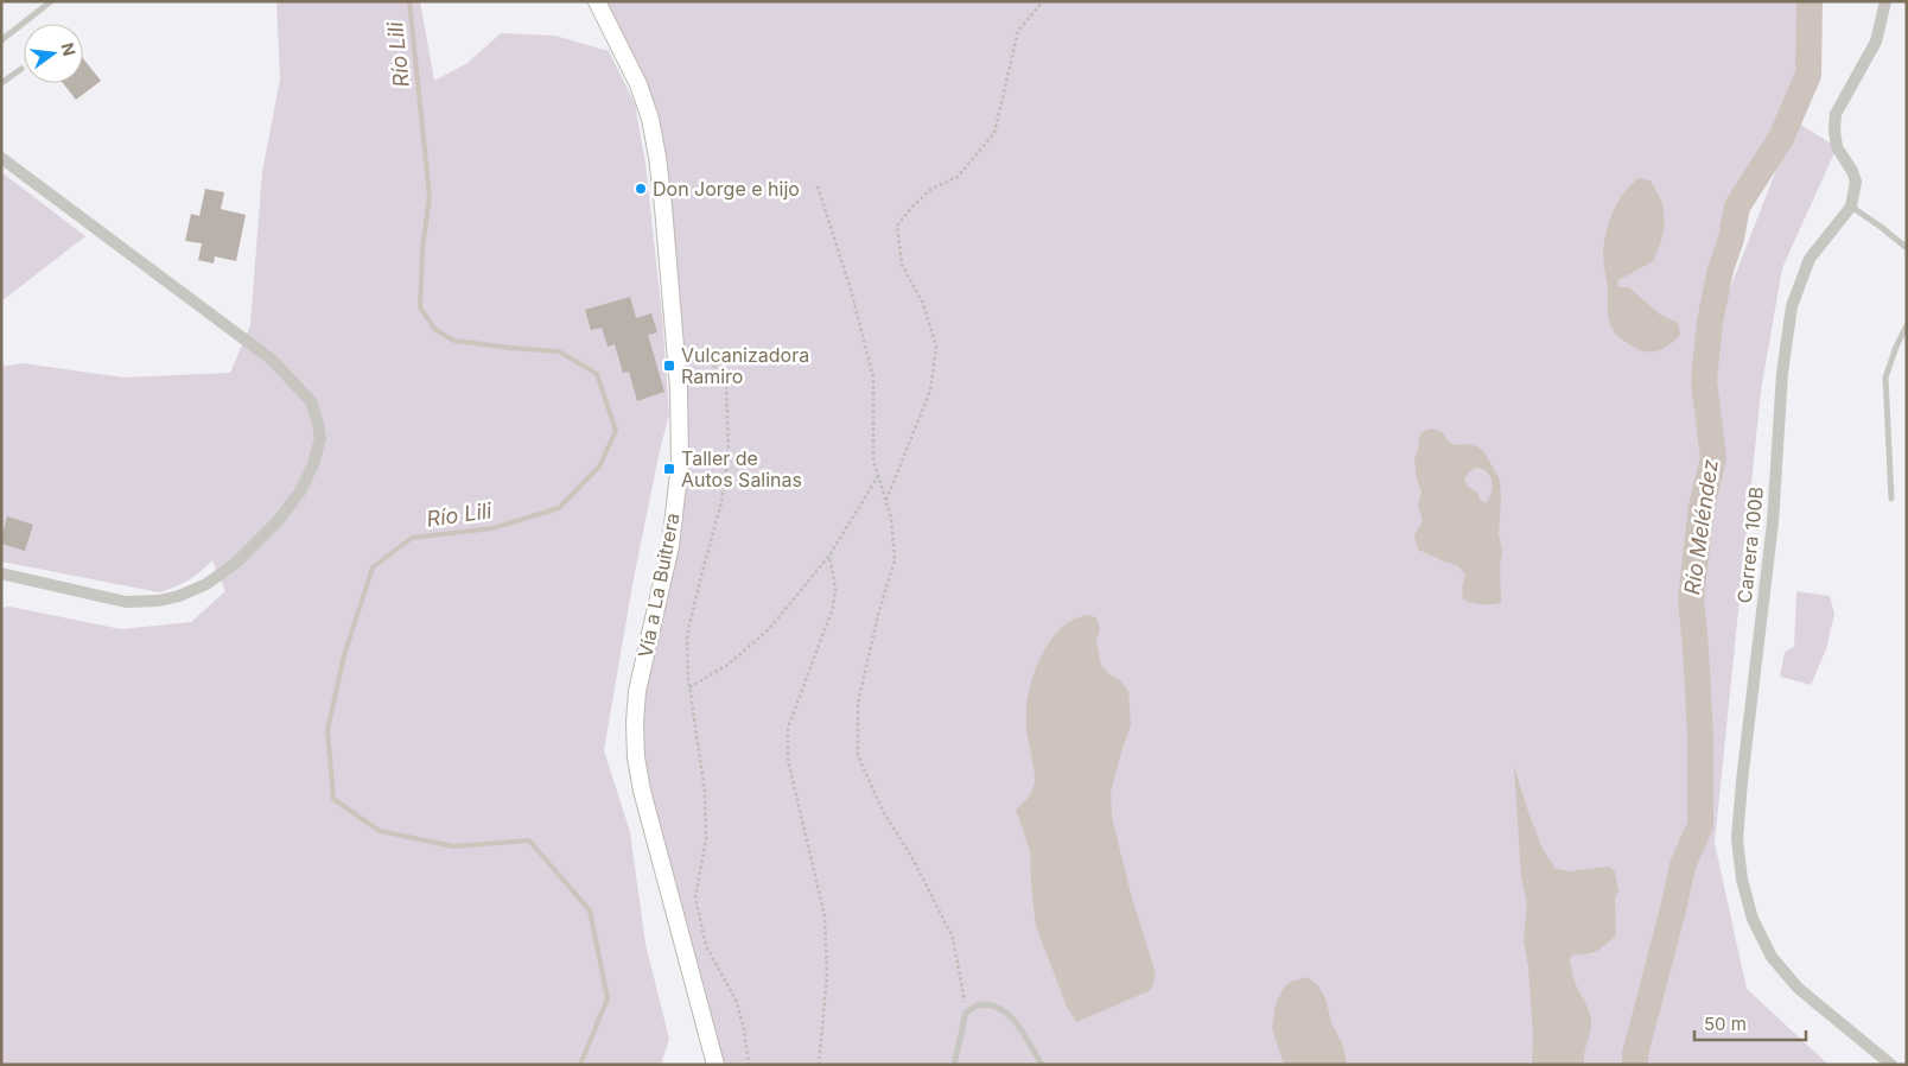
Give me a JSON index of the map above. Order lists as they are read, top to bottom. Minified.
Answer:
{"streets":{"street":["Carrera 100B","Vía a La Buitrera"]},"water":["Río Lili","Río Meléndez"],"places":{"other":["Don Jorge e hijo"],"transit":["Vulcanizadora Ramiro","Taller de Autos Salinas"]},"scale_bar":"50 m","north":"right"}
